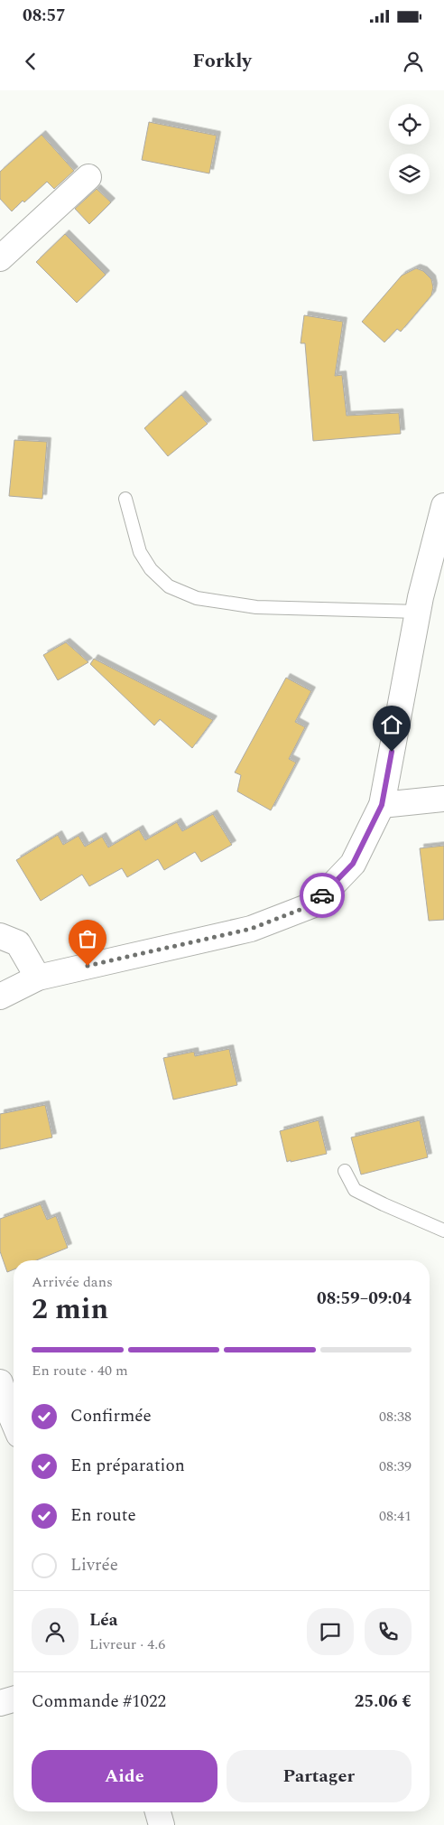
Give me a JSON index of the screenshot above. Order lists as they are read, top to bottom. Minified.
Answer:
{"page":{"status":"08:57","header":"Forkly","heading":["2 min","Arrivée dans","08:59–09:04"],"panel":["Léa","Livreur · 4.6","Commande #1022","25.06 €"],"bar":"En route · 40 m","list":[["Confirmée","08:38"],["En préparation","08:39"],["En route","08:41"],"Livrée"],"buttons":["Aide","Partager"]}}
